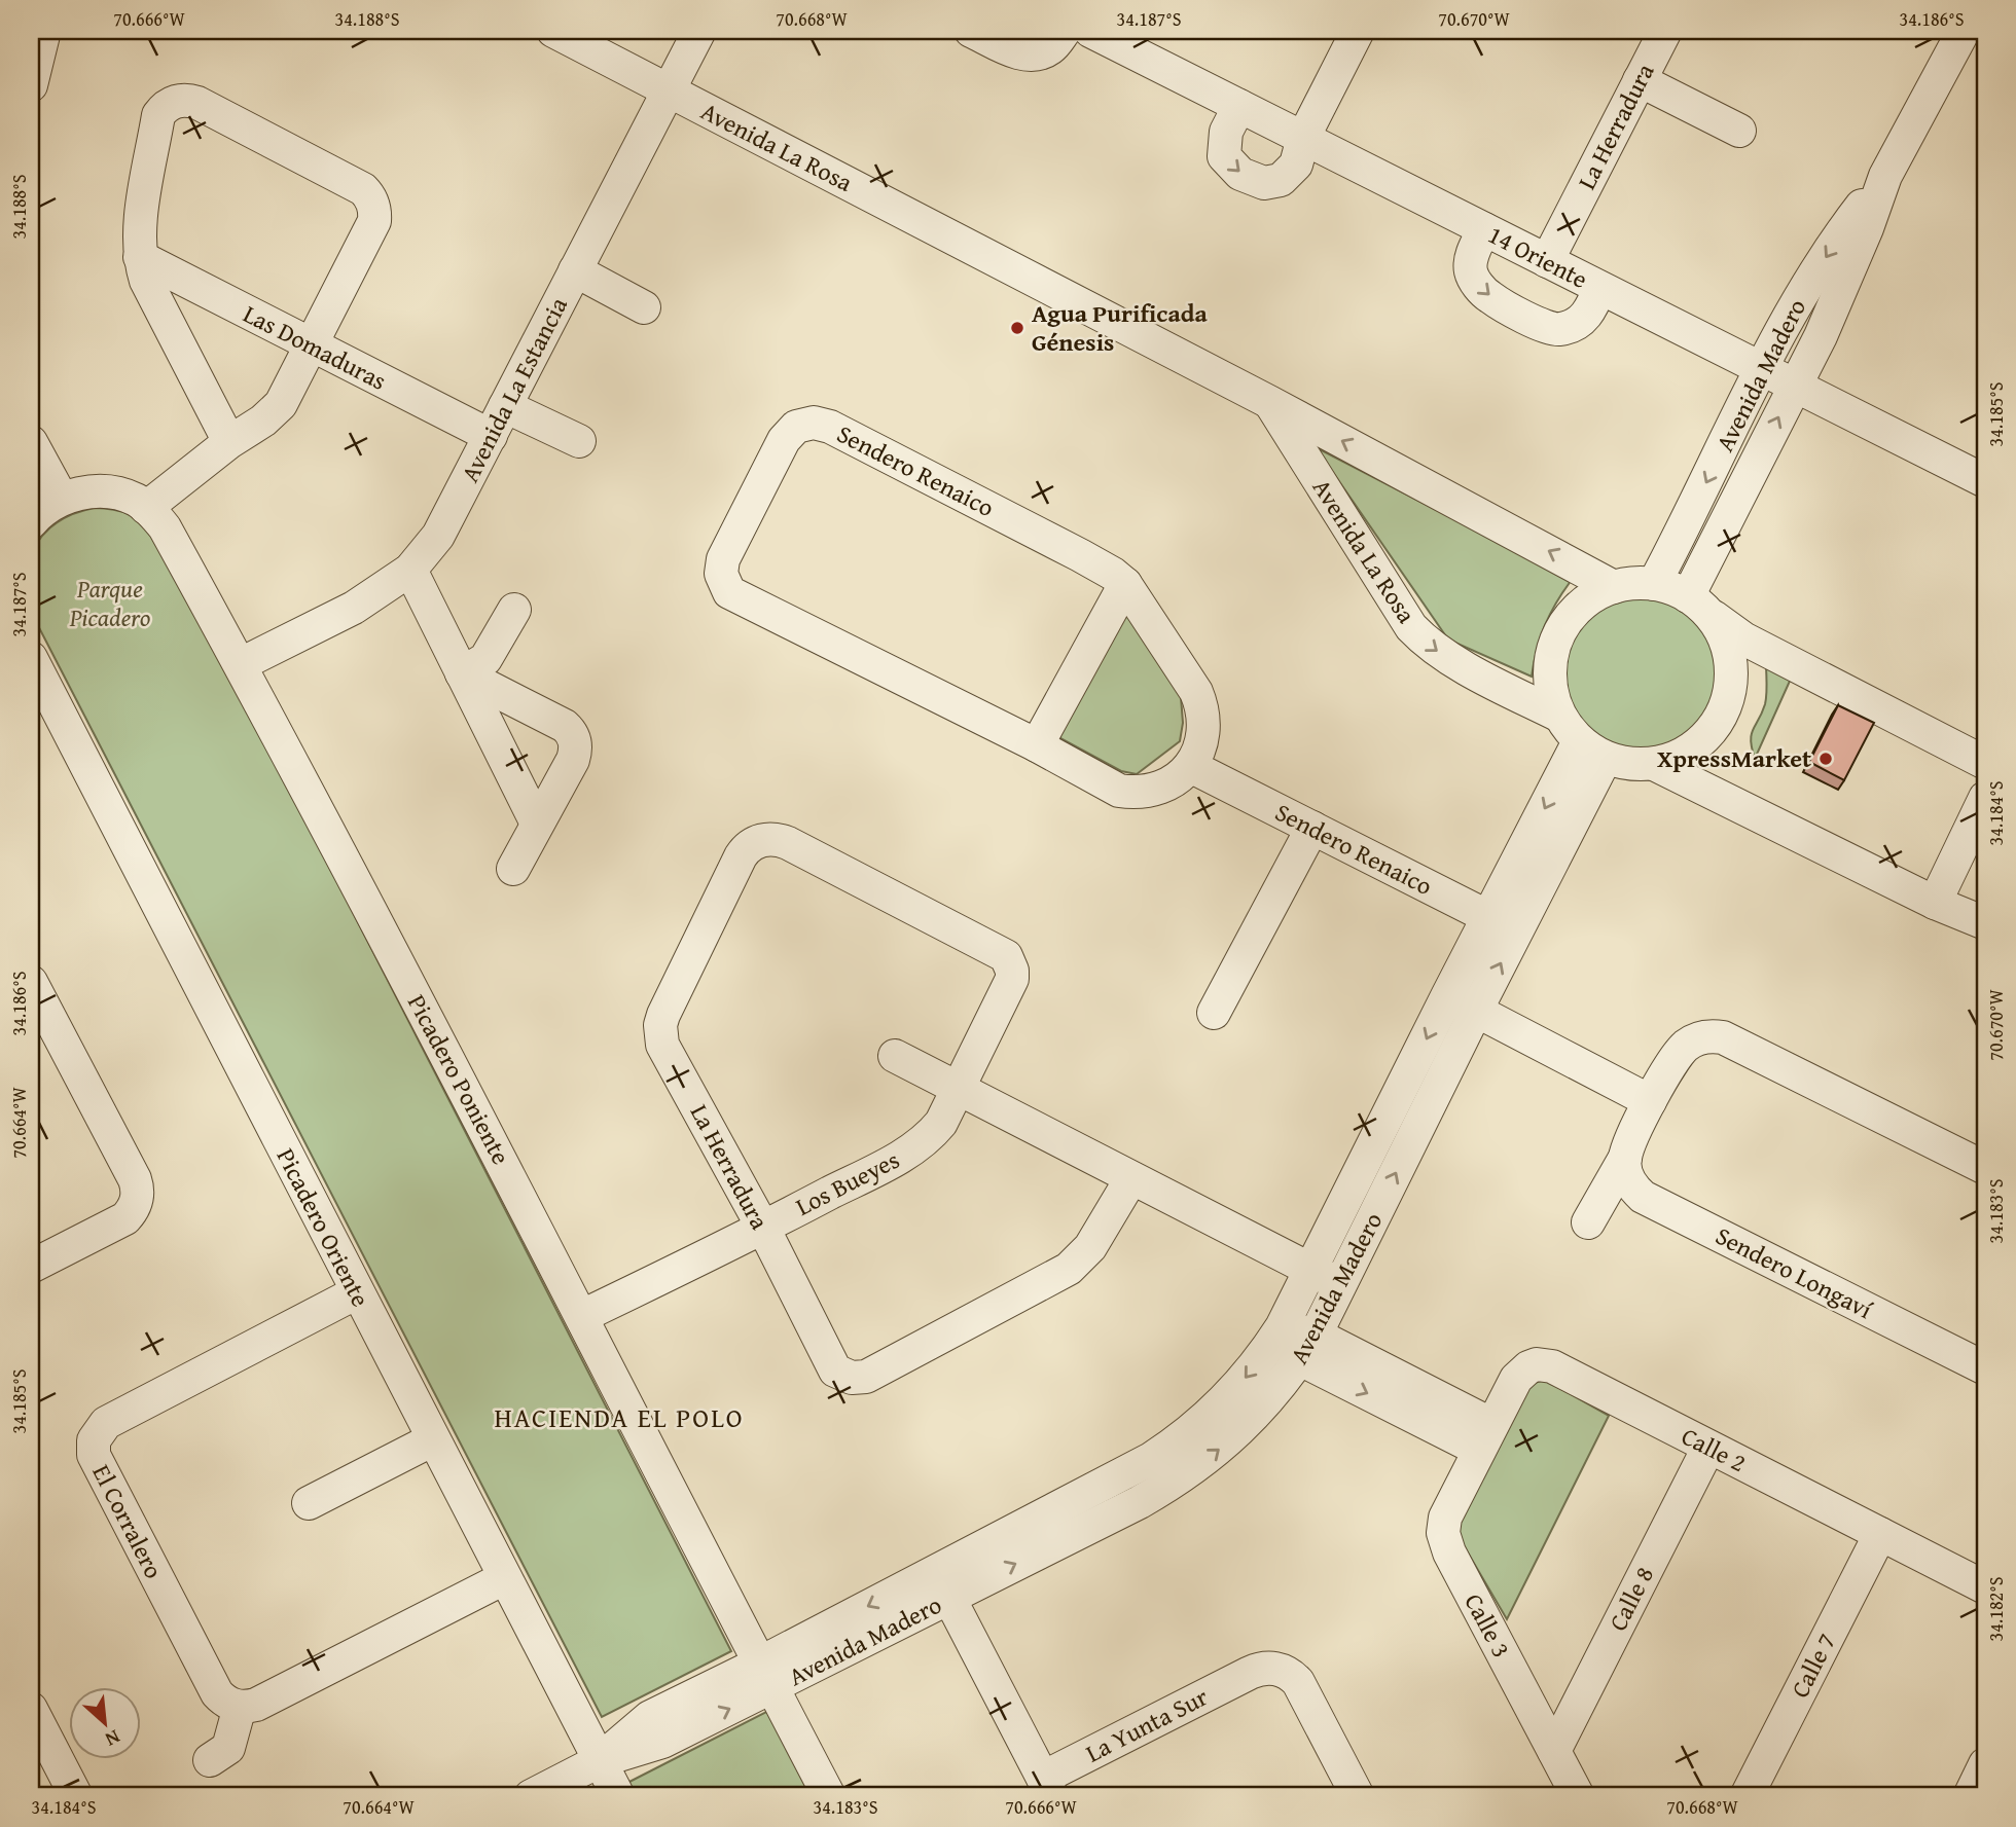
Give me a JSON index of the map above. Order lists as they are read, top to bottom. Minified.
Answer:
{"streets":{"street":["La Herradura","Avenida La Rosa","14 Oriente","Las Domaduras","Avenida Madero","Avenida La Estancia","Sendero Renaico","Picadero Poniente","Los Bueyes","Picadero Oriente","Sendero Longaví","Calle 2","El Corralero","Calle 8","Calle 3","Calle 7","La Yunta Sur"]},"crossings":[["La Herradura","14 Oriente"],["La Herradura","Los Bueyes"],["Avenida La Rosa","Avenida Madero"],["Avenida La Rosa","Avenida La Estancia"],["14 Oriente","Avenida Madero"],["Las Domaduras","Avenida La Estancia"],["Avenida Madero","Sendero Renaico"],["Avenida Madero","Picadero Poniente"],["Avenida Madero","Picadero Oriente"],["Avenida La Estancia","Picadero Poniente"],["Picadero Poniente","Los Bueyes"],["Picadero Oriente","El Corralero"],["Calle 2","Calle 8"],["Calle 2","Calle 3"],["Calle 2","Calle 7"],["Calle 8","Calle 3"]],"districts":["HACIENDA EL POLO"],"parks":["Parque Picadero"],"places":["Agua Purificada Génesis","XpressMarket"],"north":"bottom right","coordinates":["70.666°W","34.188°S","70.668°W","34.187°S","70.670°W","34.186°S","34.185°S","34.184°S","70.664°W","34.183°S","34.182°S"]}
